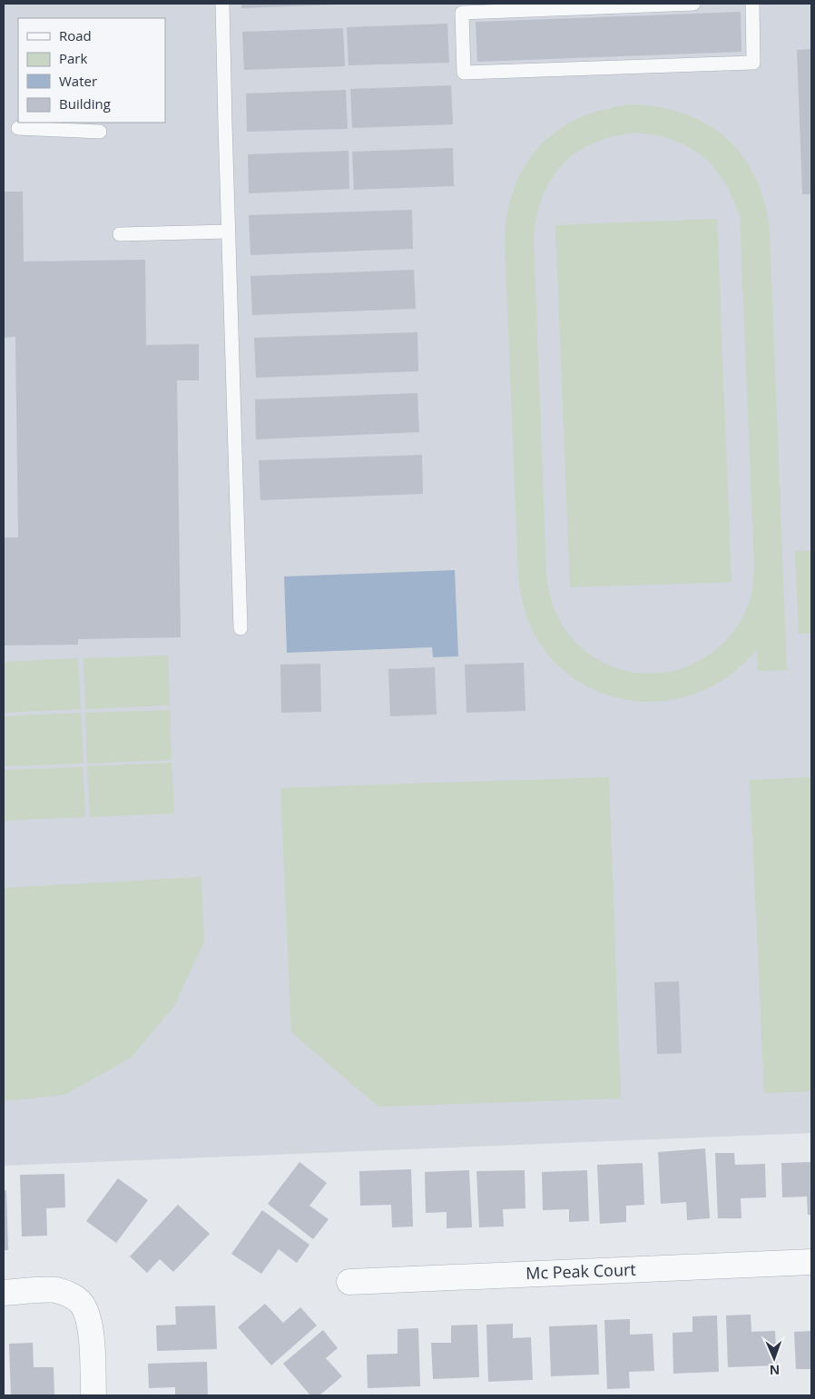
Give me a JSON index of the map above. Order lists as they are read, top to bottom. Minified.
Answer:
{"streets":{"street":["Mc Peak Court"]},"legend":["Road","Park","Water","Building"],"north":"bottom"}
